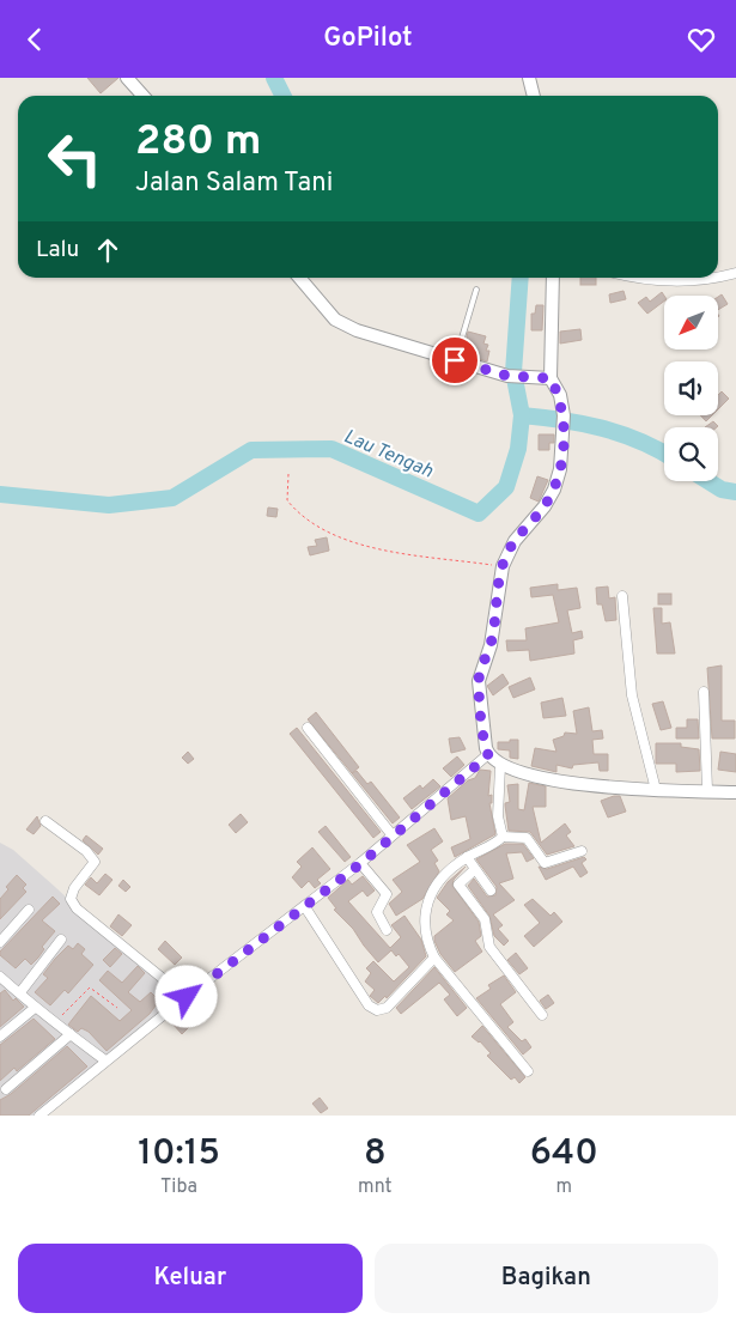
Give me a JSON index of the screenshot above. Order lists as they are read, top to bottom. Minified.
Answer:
{"water":["Lau Tengah"],"north":"bottom left","page":{"header":"GoPilot","turn":["280 m","Jalan Salam Tani"],"then":"Lalu","eta":["10:15","Tiba","8","mnt","640","m"],"buttons":["Keluar","Bagikan"]}}
